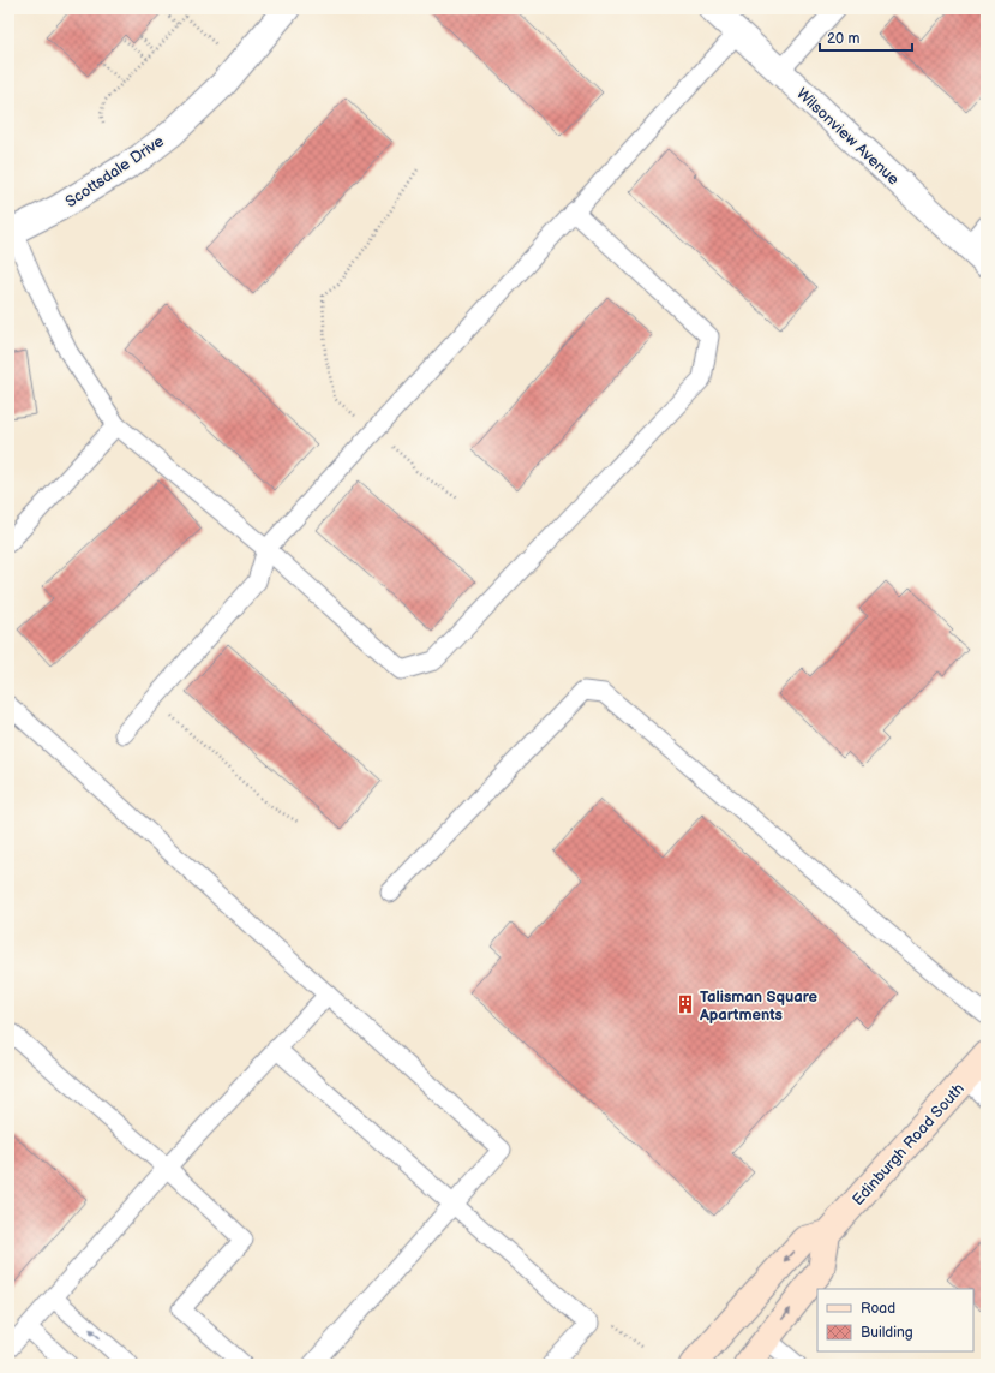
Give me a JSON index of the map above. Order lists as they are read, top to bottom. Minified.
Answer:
{"streets":{"main road":["Edinburgh Road South"],"street":["Wilsonview Avenue","Scottsdale Drive"]},"places":{"building":["Talisman Square Apartments"]},"legend":["Road","Building"],"scale_bar":"20 m"}
